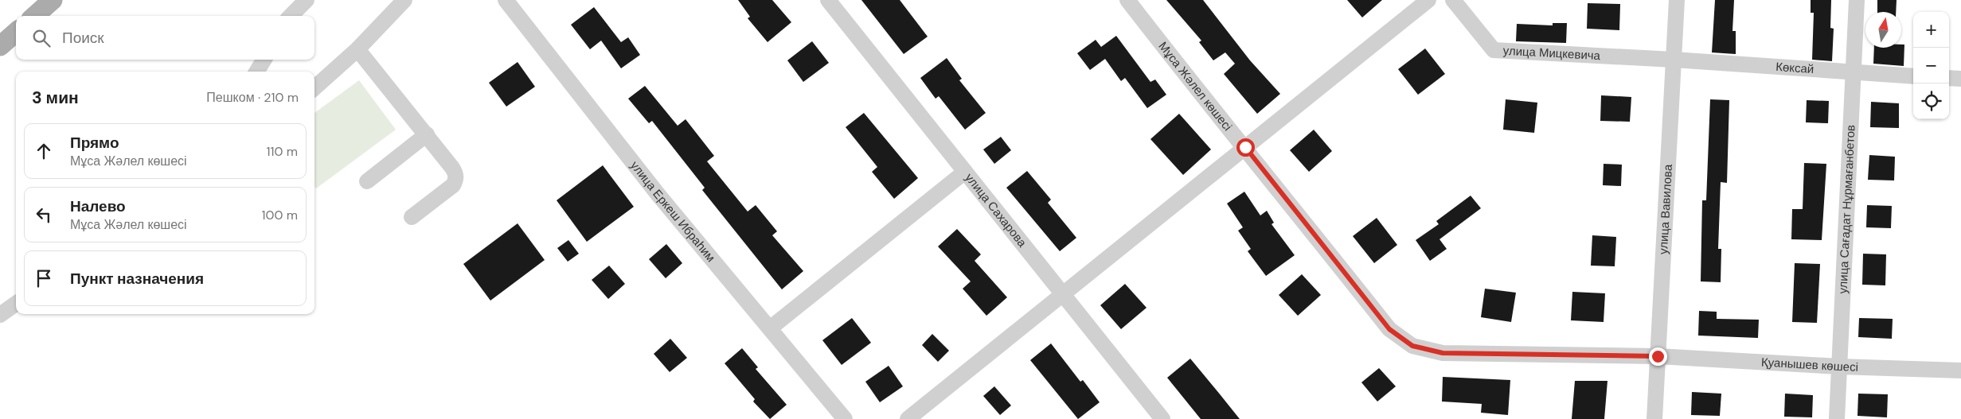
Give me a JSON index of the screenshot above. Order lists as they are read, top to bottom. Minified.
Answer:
{"streets":{"street":["улица Мицкевича","Көксай","Мұса Жәлел көшесі","улица Сағадат Нұрмағанбетов","улица Сахарова","улица Вавилова","улица Еркеш Ибраһим","Қуанышев көшесі"]},"crossings":[["улица Мицкевича","Көксай"],["улица Мицкевича","улица Вавилова"],["Көксай","улица Сағадат Нұрмағанбетов"],["Көксай","улица Вавилова"],["Мұса Жәлел көшесі","улица Вавилова"],["Мұса Жәлел көшесі","Қуанышев көшесі"],["улица Сағадат Нұрмағанбетов","Қуанышев көшесі"],["улица Вавилова","Қуанышев көшесі"]],"north":"top","page":{"map_buttons":["+","−"],"search":"Поиск","heading":["3 мин","Пешком · 210 m"],"list":[["Прямо","Мұса Жәлел көшесі","110 m"],["Налево","Мұса Жәлел көшесі","100 m"],"Пункт назначения"]}}
